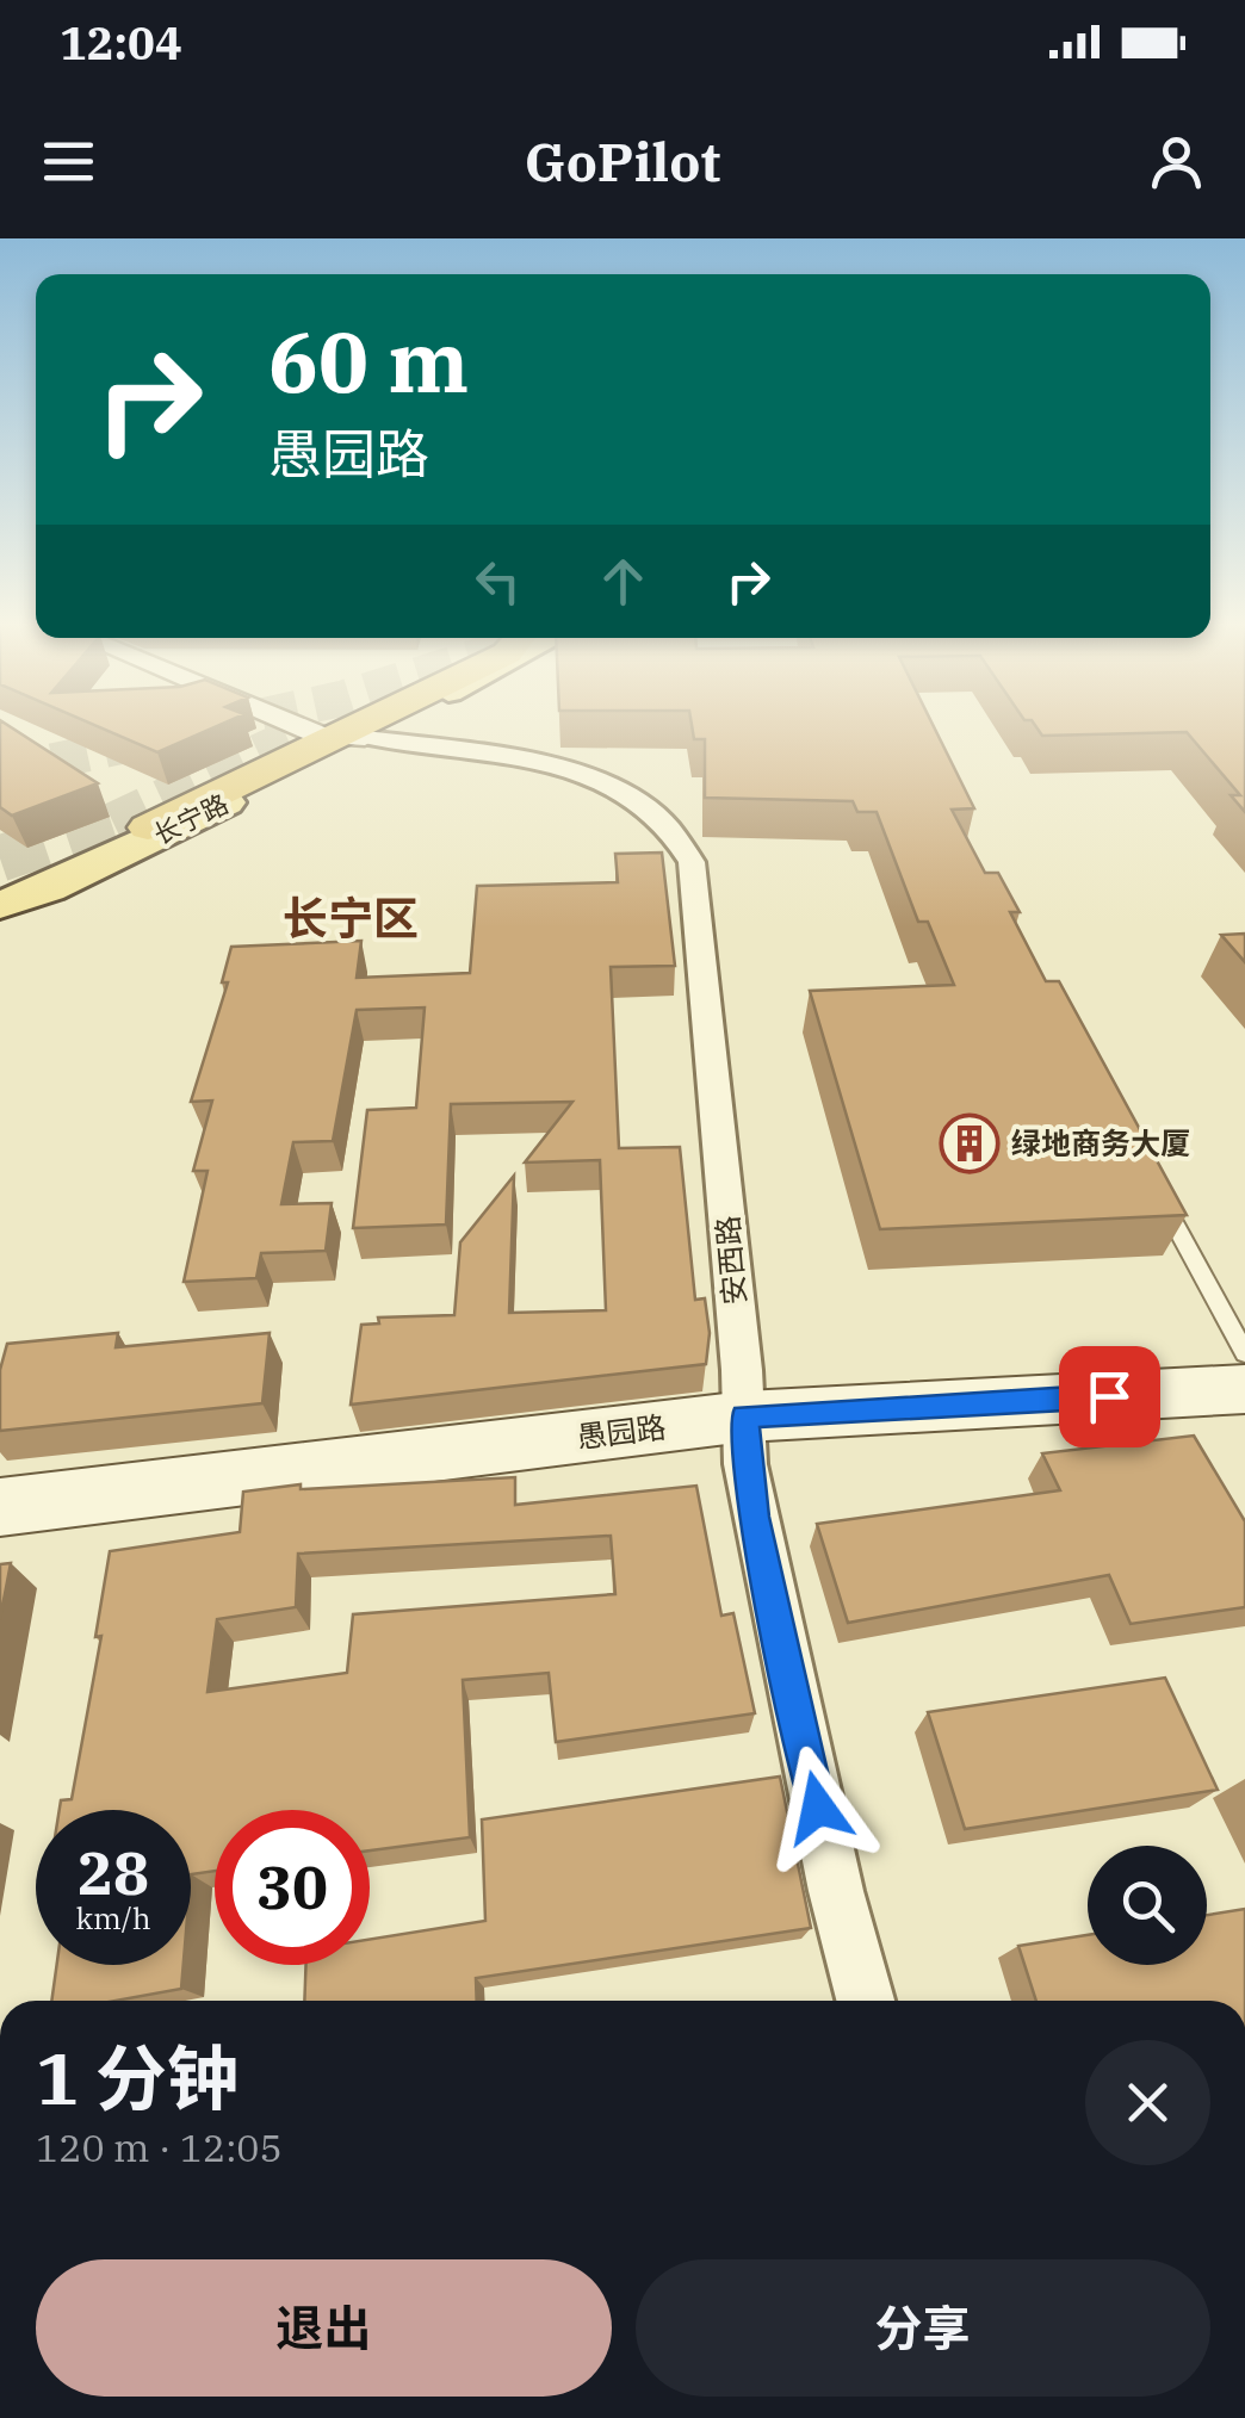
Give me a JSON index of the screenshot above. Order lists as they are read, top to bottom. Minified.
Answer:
{"streets":{"main road":["长宁路","愚园路"],"street":["安西路"]},"crossings":[["长宁路","安西路"],["安西路","愚园路"]],"districts":["长宁区"],"places":{"building":["绿地商务大厦"]},"page":{"status":"12:04","header":"GoPilot","turn":["60 m","愚园路"],"speed":"28 km/h","limit":"30","heading":["1 分钟","120 m · 12:05"],"buttons":["退出","分享"]}}
